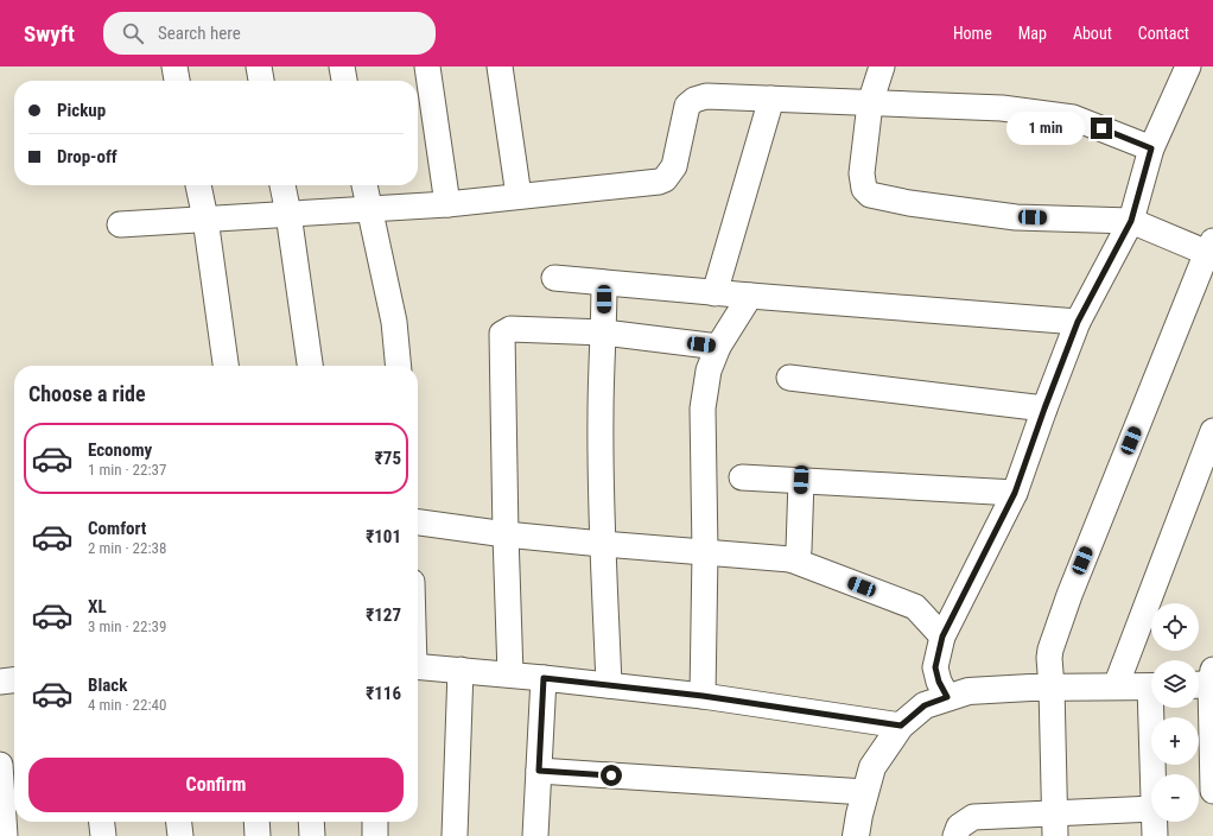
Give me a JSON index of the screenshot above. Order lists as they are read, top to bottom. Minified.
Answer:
{"page":{"header":"Swyft","search":"Search here","nav":["Home","Map","About","Contact"],"banner":["Pickup","Drop-off"],"bubble":"1 min","heading":"Choose a ride","list":[{"name":"Economy","note":"1 min · 22:37","value":"₹75"},{"name":"Comfort","note":"2 min · 22:38","value":"₹101"},{"name":"XL","note":"3 min · 22:39","value":"₹127"},{"name":"Black","note":"4 min · 22:40","value":"₹116"}],"map_buttons":["+","−"],"buttons":"Confirm"}}
